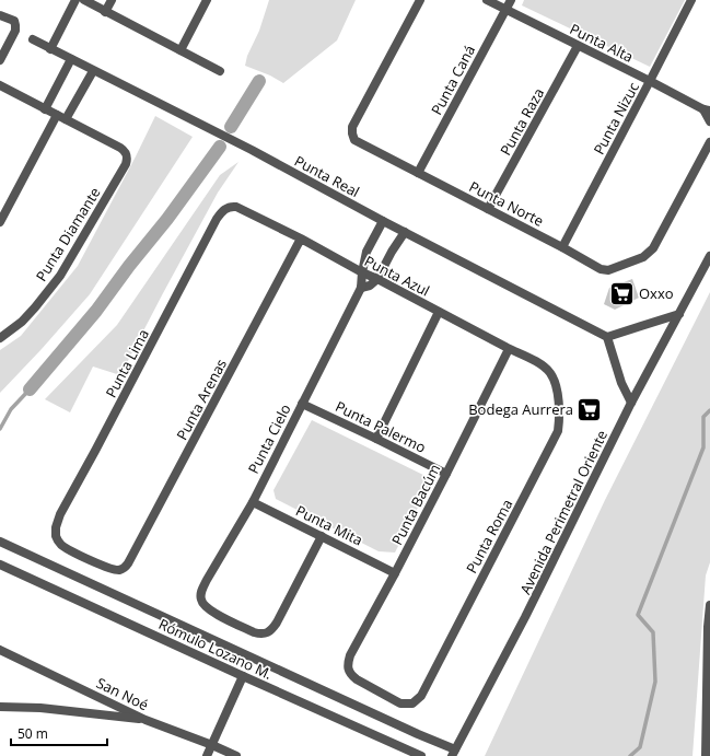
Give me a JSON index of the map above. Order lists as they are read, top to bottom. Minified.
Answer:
{"streets":{"street":["Punta Alta","Punta Caná","Punta Nizuc","Punta Raza","Punta Real","Punta Norte","Punta Diamante","Punta Azul","Punta Lima","Punta Arenas","Punta Palermo","Punta Cielo","Punta Bacúm","Avenida Perimetral Oriente","Punta Mita","Punta Roma","Rómulo Lozano M.","San Noé"]},"crossings":[["Punta Alta","Punta Caná"],["Punta Alta","Punta Nizuc"],["Punta Alta","Punta Raza"],["Punta Caná","Punta Norte"],["Punta Nizuc","Punta Norte"],["Punta Raza","Punta Norte"],["Punta Real","Punta Cielo"],["Punta Azul","Punta Lima"],["Punta Azul","Punta Arenas"],["Punta Azul","Punta Cielo"],["Punta Azul","Punta Bacúm"],["Punta Azul","Punta Roma"],["Punta Lima","Punta Arenas"],["Punta Palermo","Punta Cielo"],["Punta Palermo","Punta Bacúm"],["Punta Cielo","Punta Mita"],["Punta Bacúm","Punta Mita"],["Punta Bacúm","Punta Roma"]],"places":{"supermarket":["Oxxo","Bodega Aurrera"]},"scale_bar":"50 m"}
